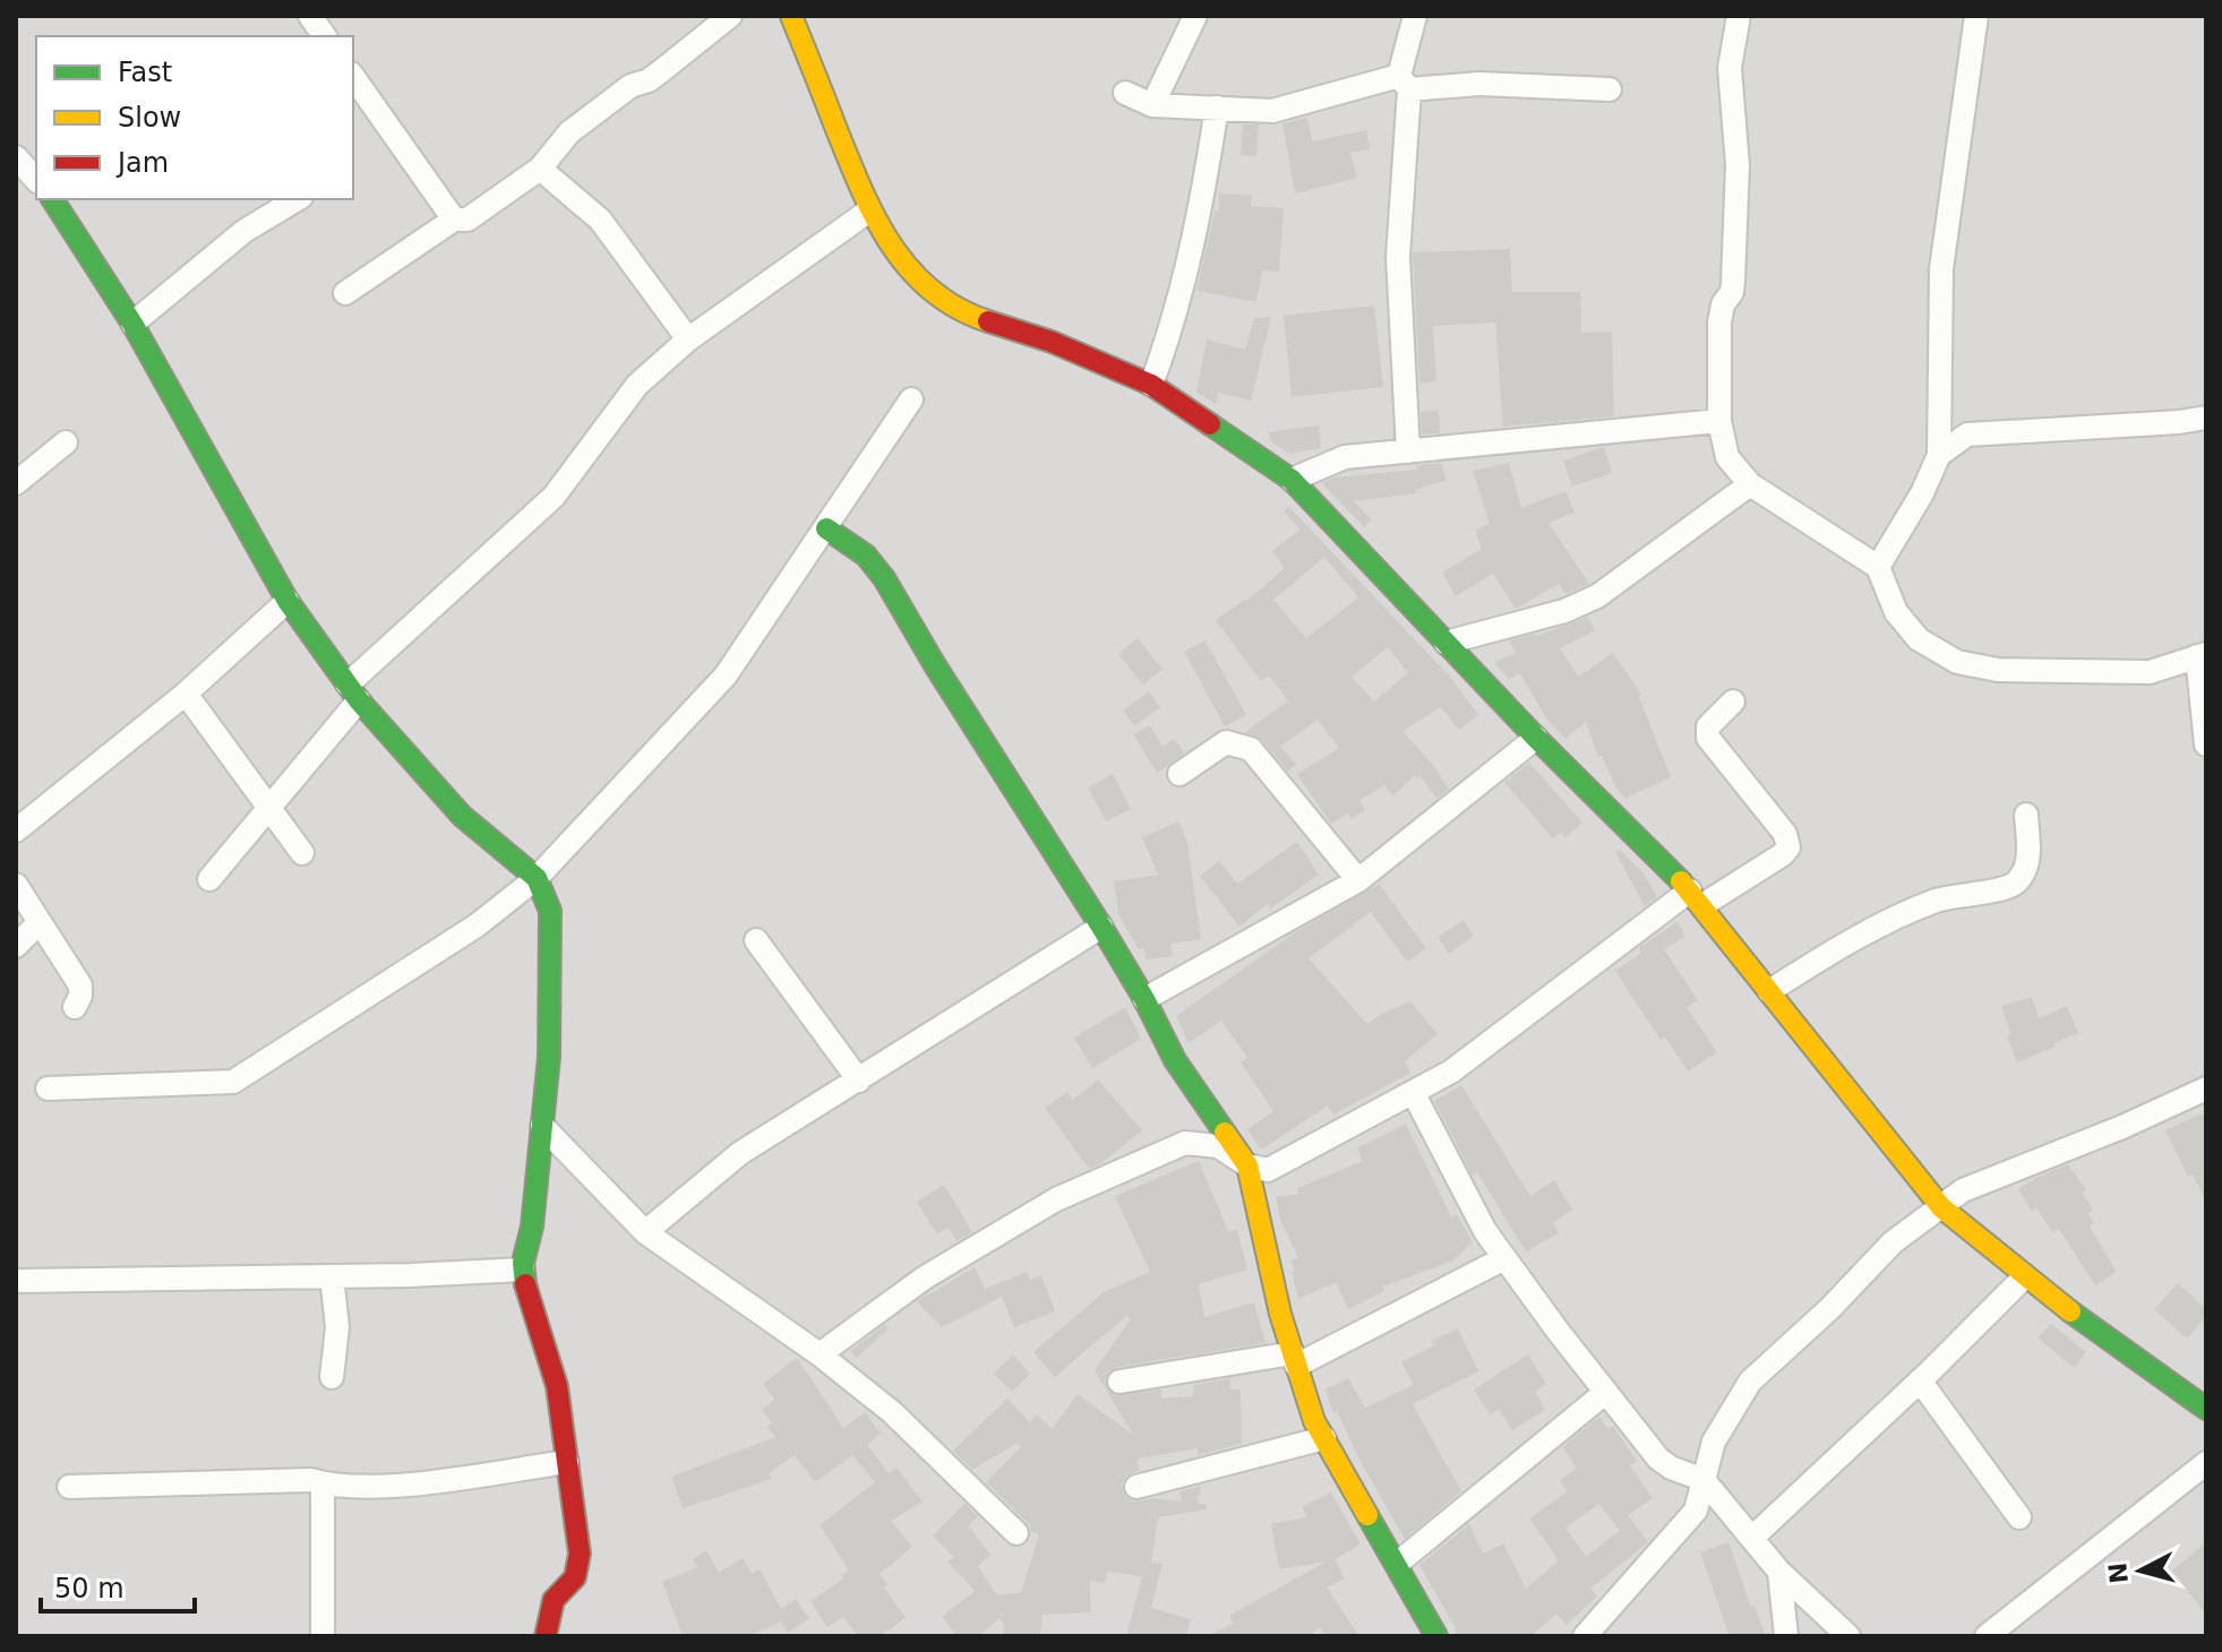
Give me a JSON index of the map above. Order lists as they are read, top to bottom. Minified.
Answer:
{"legend":["Fast","Slow","Jam"],"scale_bar":"50 m","north":"left"}
